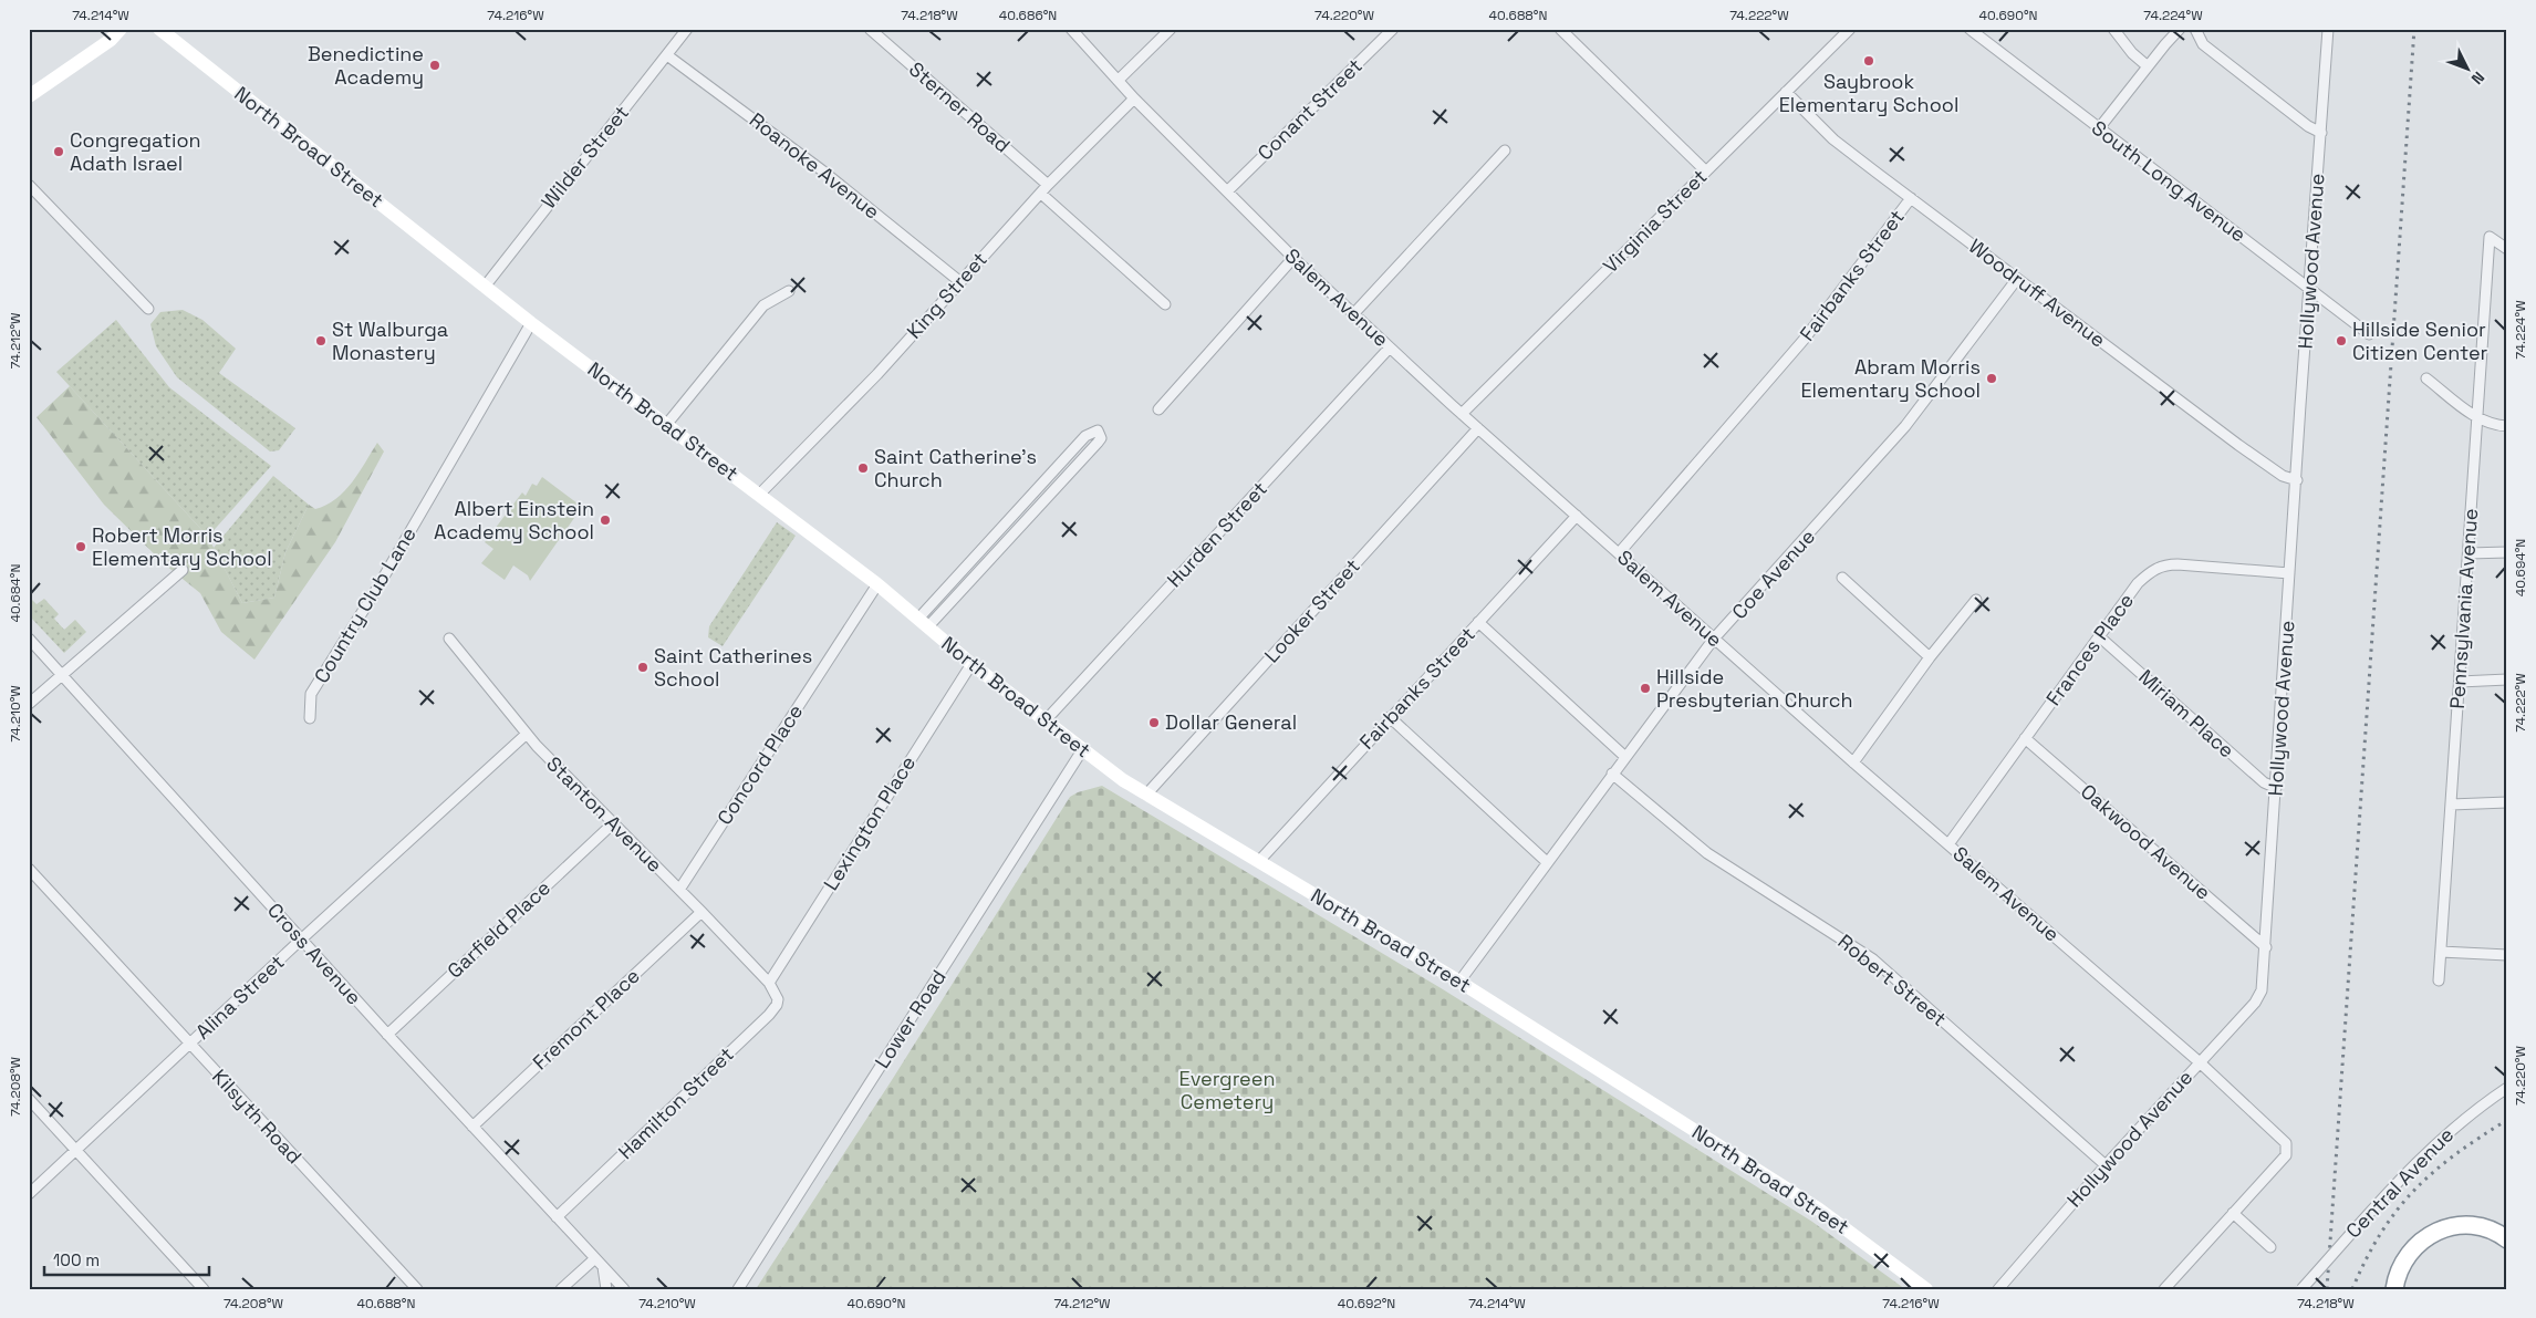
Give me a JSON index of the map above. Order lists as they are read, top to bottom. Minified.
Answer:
{"streets":{"main road":["North Broad Street"],"street":["Sterner Road","Conant Street","Wilder Street","Roanoke Avenue","South Long Avenue","Virginia Street","Hollywood Avenue","Fairbanks Street","Woodruff Avenue","King Street","Salem Avenue","Hurden Street","Coe Avenue","Country Club Lane","Pennsylvania Avenue","Looker Street","Frances Place","Miriam Place","Concord Place","Stanton Avenue","Lexington Place","Oakwood Avenue","Garfield Place","Cross Avenue","Robert Street","Alina Street","Fremont Place","Lower Road","Hamilton Street","Kilsyth Road","Central Avenue"]},"crossings":[["Sterner Road","King Street"],["Conant Street","Salem Avenue"],["North Broad Street","Wilder Street"],["North Broad Street","Fairbanks Street"],["North Broad Street","King Street"],["North Broad Street","Hurden Street"],["North Broad Street","Coe Avenue"],["North Broad Street","Country Club Lane"],["North Broad Street","Looker Street"],["North Broad Street","Concord Place"],["North Broad Street","Lexington Place"],["North Broad Street","Lower Road"],["Wilder Street","Roanoke Avenue"],["Roanoke Avenue","King Street"],["South Long Avenue","Hollywood Avenue"],["Virginia Street","Woodruff Avenue"],["Virginia Street","Salem Avenue"],["Hollywood Avenue","Woodruff Avenue"],["Hollywood Avenue","Salem Avenue"],["Hollywood Avenue","Frances Place"],["Hollywood Avenue","Miriam Place"],["Hollywood Avenue","Oakwood Avenue"],["Hollywood Avenue","Robert Street"],["Fairbanks Street","Woodruff Avenue"],["Fairbanks Street","Salem Avenue"],["Woodruff Avenue","Coe Avenue"],["King Street","Salem Avenue"],["Salem Avenue","Hurden Street"],["Salem Avenue","Coe Avenue"],["Salem Avenue","Looker Street"],["Salem Avenue","Frances Place"],["Coe Avenue","Robert Street"],["Frances Place","Miriam Place"],["Frances Place","Oakwood Avenue"],["Concord Place","Stanton Avenue"],["Stanton Avenue","Lexington Place"],["Stanton Avenue","Garfield Place"],["Stanton Avenue","Alina Street"],["Stanton Avenue","Fremont Place"],["Stanton Avenue","Hamilton Street"],["Lexington Place","Hamilton Street"],["Garfield Place","Cross Avenue"],["Cross Avenue","Alina Street"],["Cross Avenue","Fremont Place"],["Cross Avenue","Hamilton Street"],["Alina Street","Kilsyth Road"]],"parks":["Evergreen Cemetery"],"places":["Saybrook Elementary School","Benedictine Academy","Congregation Adath Israel","St Walburga Monastery","Hillside Senior Citizen Center","Abram Morris Elementary School","Saint Catherine's Church","Albert Einstein Academy School","Robert Morris Elementary School","Saint Catherines School","Hillside Presbyterian Church","Dollar General"],"scale_bar":"100 m","north":"bottom right","coordinates":["74.214°W","74.216°W","74.218°W","40.686°N","74.220°W","40.688°N","74.222°W","40.690°N","74.224°W","74.212°W","40.694°N","40.684°N","74.210°W","74.208°W","40.692°N"]}
